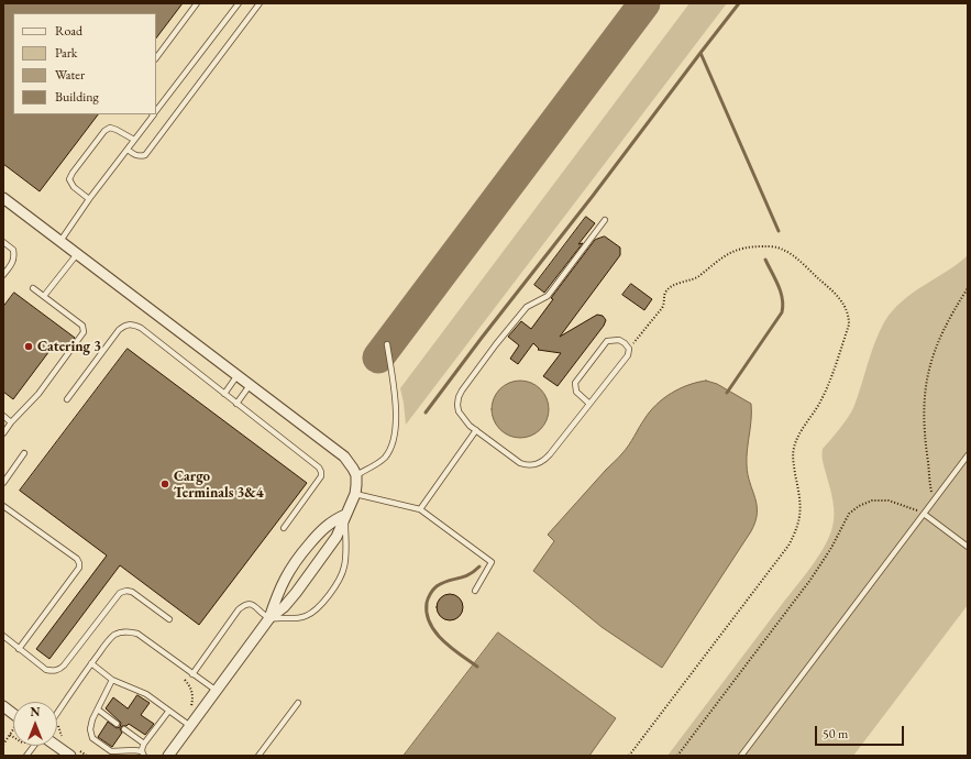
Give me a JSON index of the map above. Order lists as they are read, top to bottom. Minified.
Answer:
{"places":["Catering 3","Cargo Terminals 3&4"],"legend":["Road","Park","Water","Building"],"scale_bar":"50 m","north":"top"}
